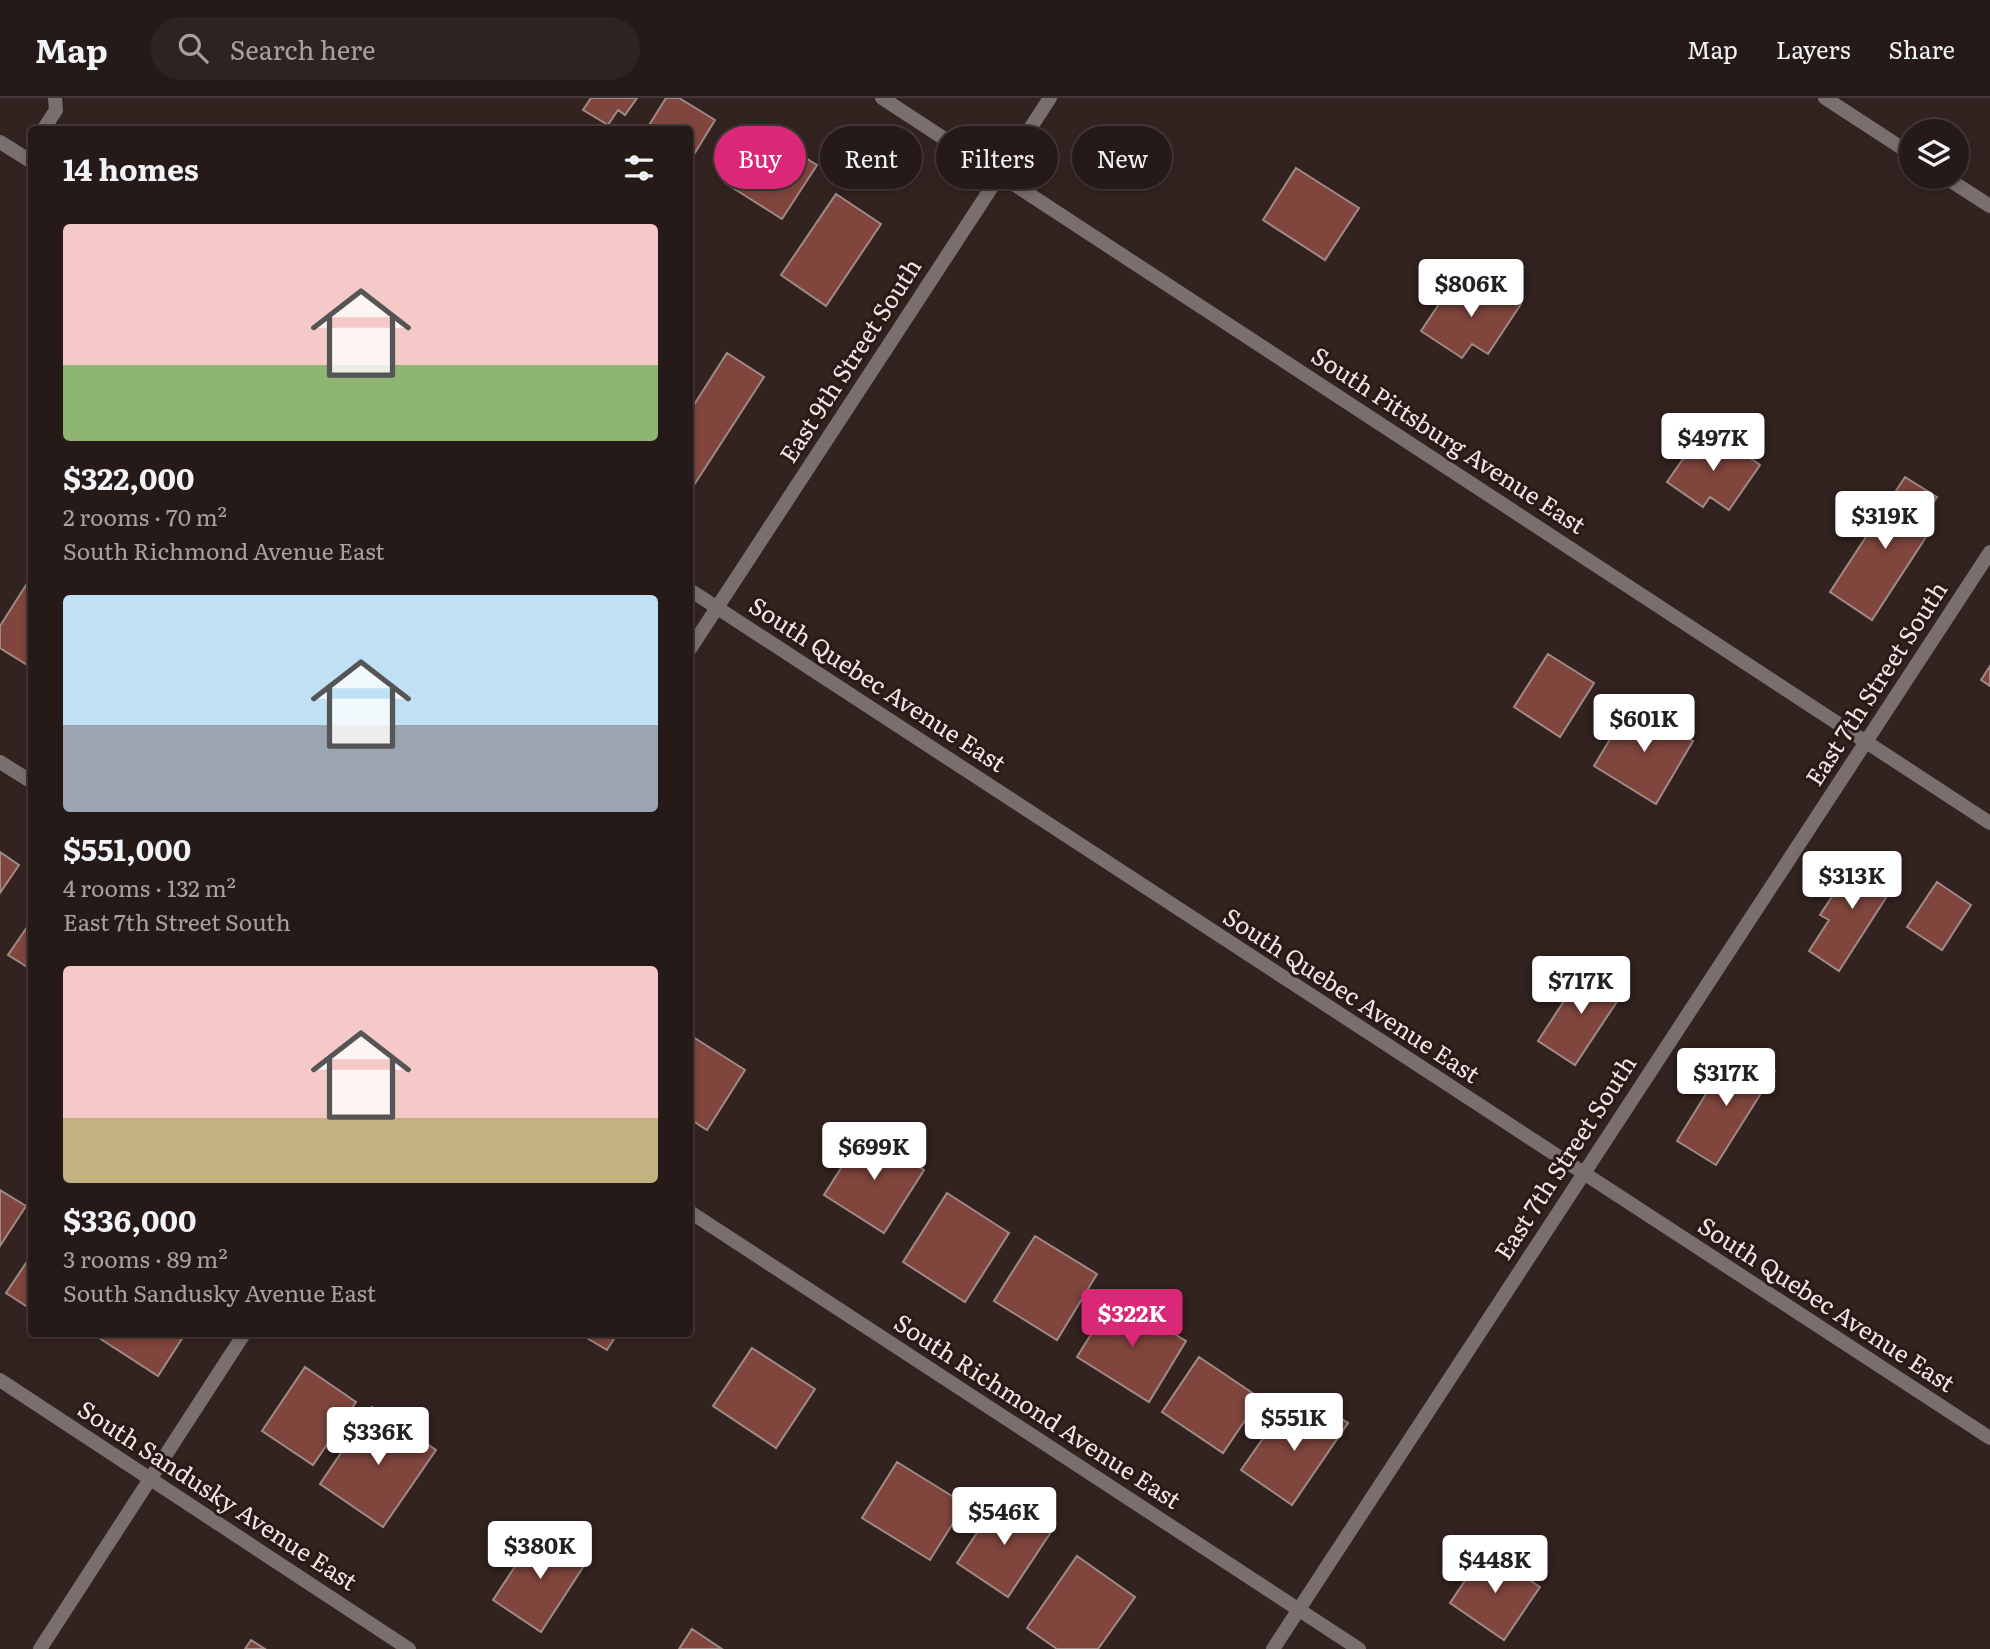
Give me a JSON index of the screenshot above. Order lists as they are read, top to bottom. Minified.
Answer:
{"streets":{"street":["East 9th Street South","South Pittsburg Avenue East","East 7th Street South","South Quebec Avenue East","South Richmond Avenue East","South Sandusky Avenue East"]},"crossings":[["East 9th Street South","South Quebec Avenue East"],["South Pittsburg Avenue East","East 7th Street South"],["East 7th Street South","South Quebec Avenue East"],["East 7th Street South","South Richmond Avenue East"]],"page":{"header":"Map","search":"Search here","nav":["Map","Layers","Share"],"chip":["Buy","Rent","Filters","New"],"heading":"14 homes","list":[{"name":"$322,000","note":"2 rooms · 70 m² · South Richmond Avenue East"},{"name":"$551,000","note":"4 rooms · 132 m² · East 7th Street South"},{"name":"$336,000","note":"3 rooms · 89 m² · South Sandusky Avenue East"}],"price":["$806K","$497K","$319K","$601K","$313K","$717K","$317K","$699K","$322K","$551K","$336K","$546K","$380K","$448K"]}}
